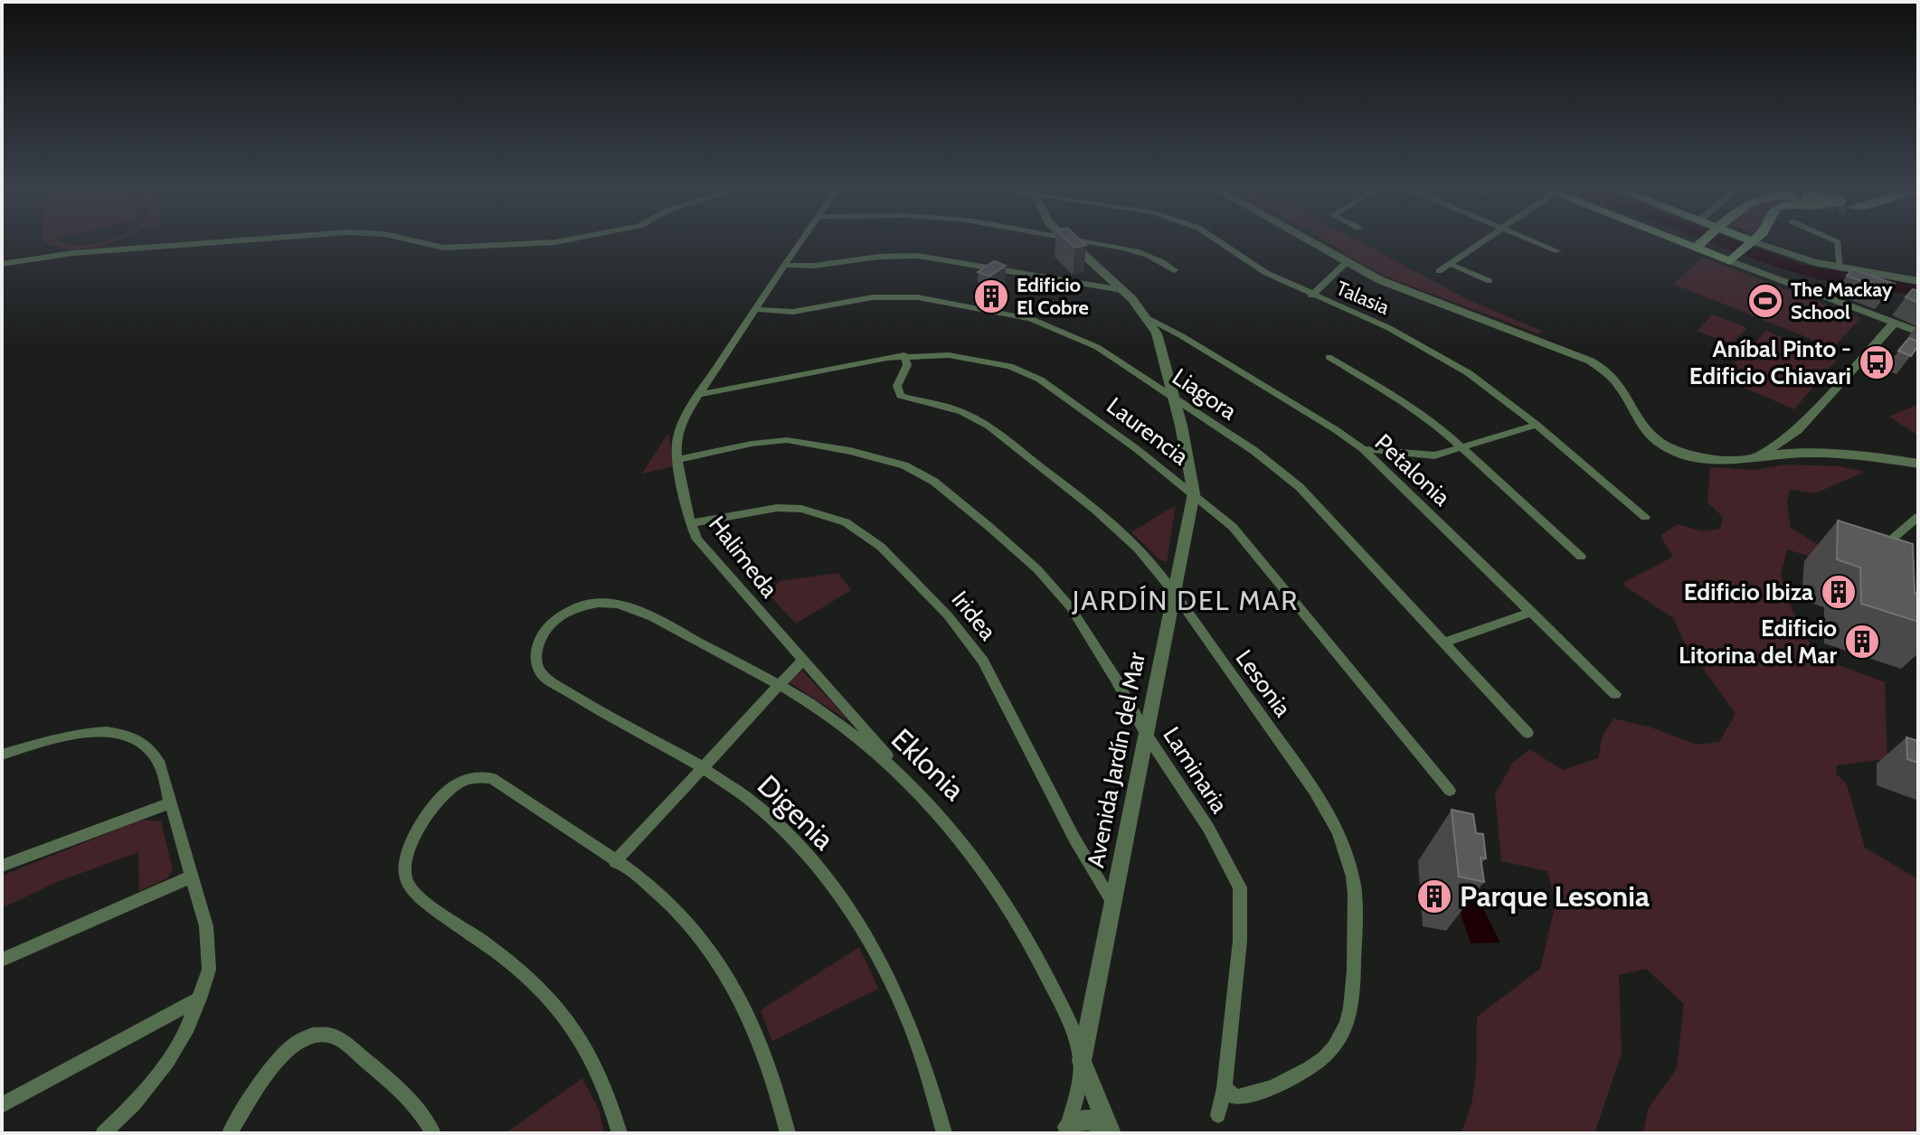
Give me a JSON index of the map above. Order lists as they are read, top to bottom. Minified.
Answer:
{"streets":{"street":["Talasia","Liagora","Laurencia","Petalonia","Halimeda","Iridea","Lesonia","Avenida Jardín del Mar","Eklonia","Laminaria","Digenia"]},"crossings":[["Liagora","Halimeda"],["Liagora","Avenida Jardín del Mar"],["Laurencia","Halimeda"],["Laurencia","Lesonia"],["Laurencia","Avenida Jardín del Mar"],["Petalonia","Avenida Jardín del Mar"],["Halimeda","Iridea"],["Halimeda","Eklonia"],["Halimeda","Laminaria"],["Iridea","Avenida Jardín del Mar"],["Lesonia","Avenida Jardín del Mar"],["Lesonia","Laminaria"],["Avenida Jardín del Mar","Eklonia"],["Avenida Jardín del Mar","Laminaria"],["Eklonia","Digenia"]],"districts":["JARDÍN DEL MAR"],"places":{"building":["Edificio El Cobre","Edificio Ibiza","Edificio Litorina del Mar","Parque Lesonia"],"sports":["The Mackay School"],"bus stop":["Aníbal Pinto - Edificio Chiavari"]}}
